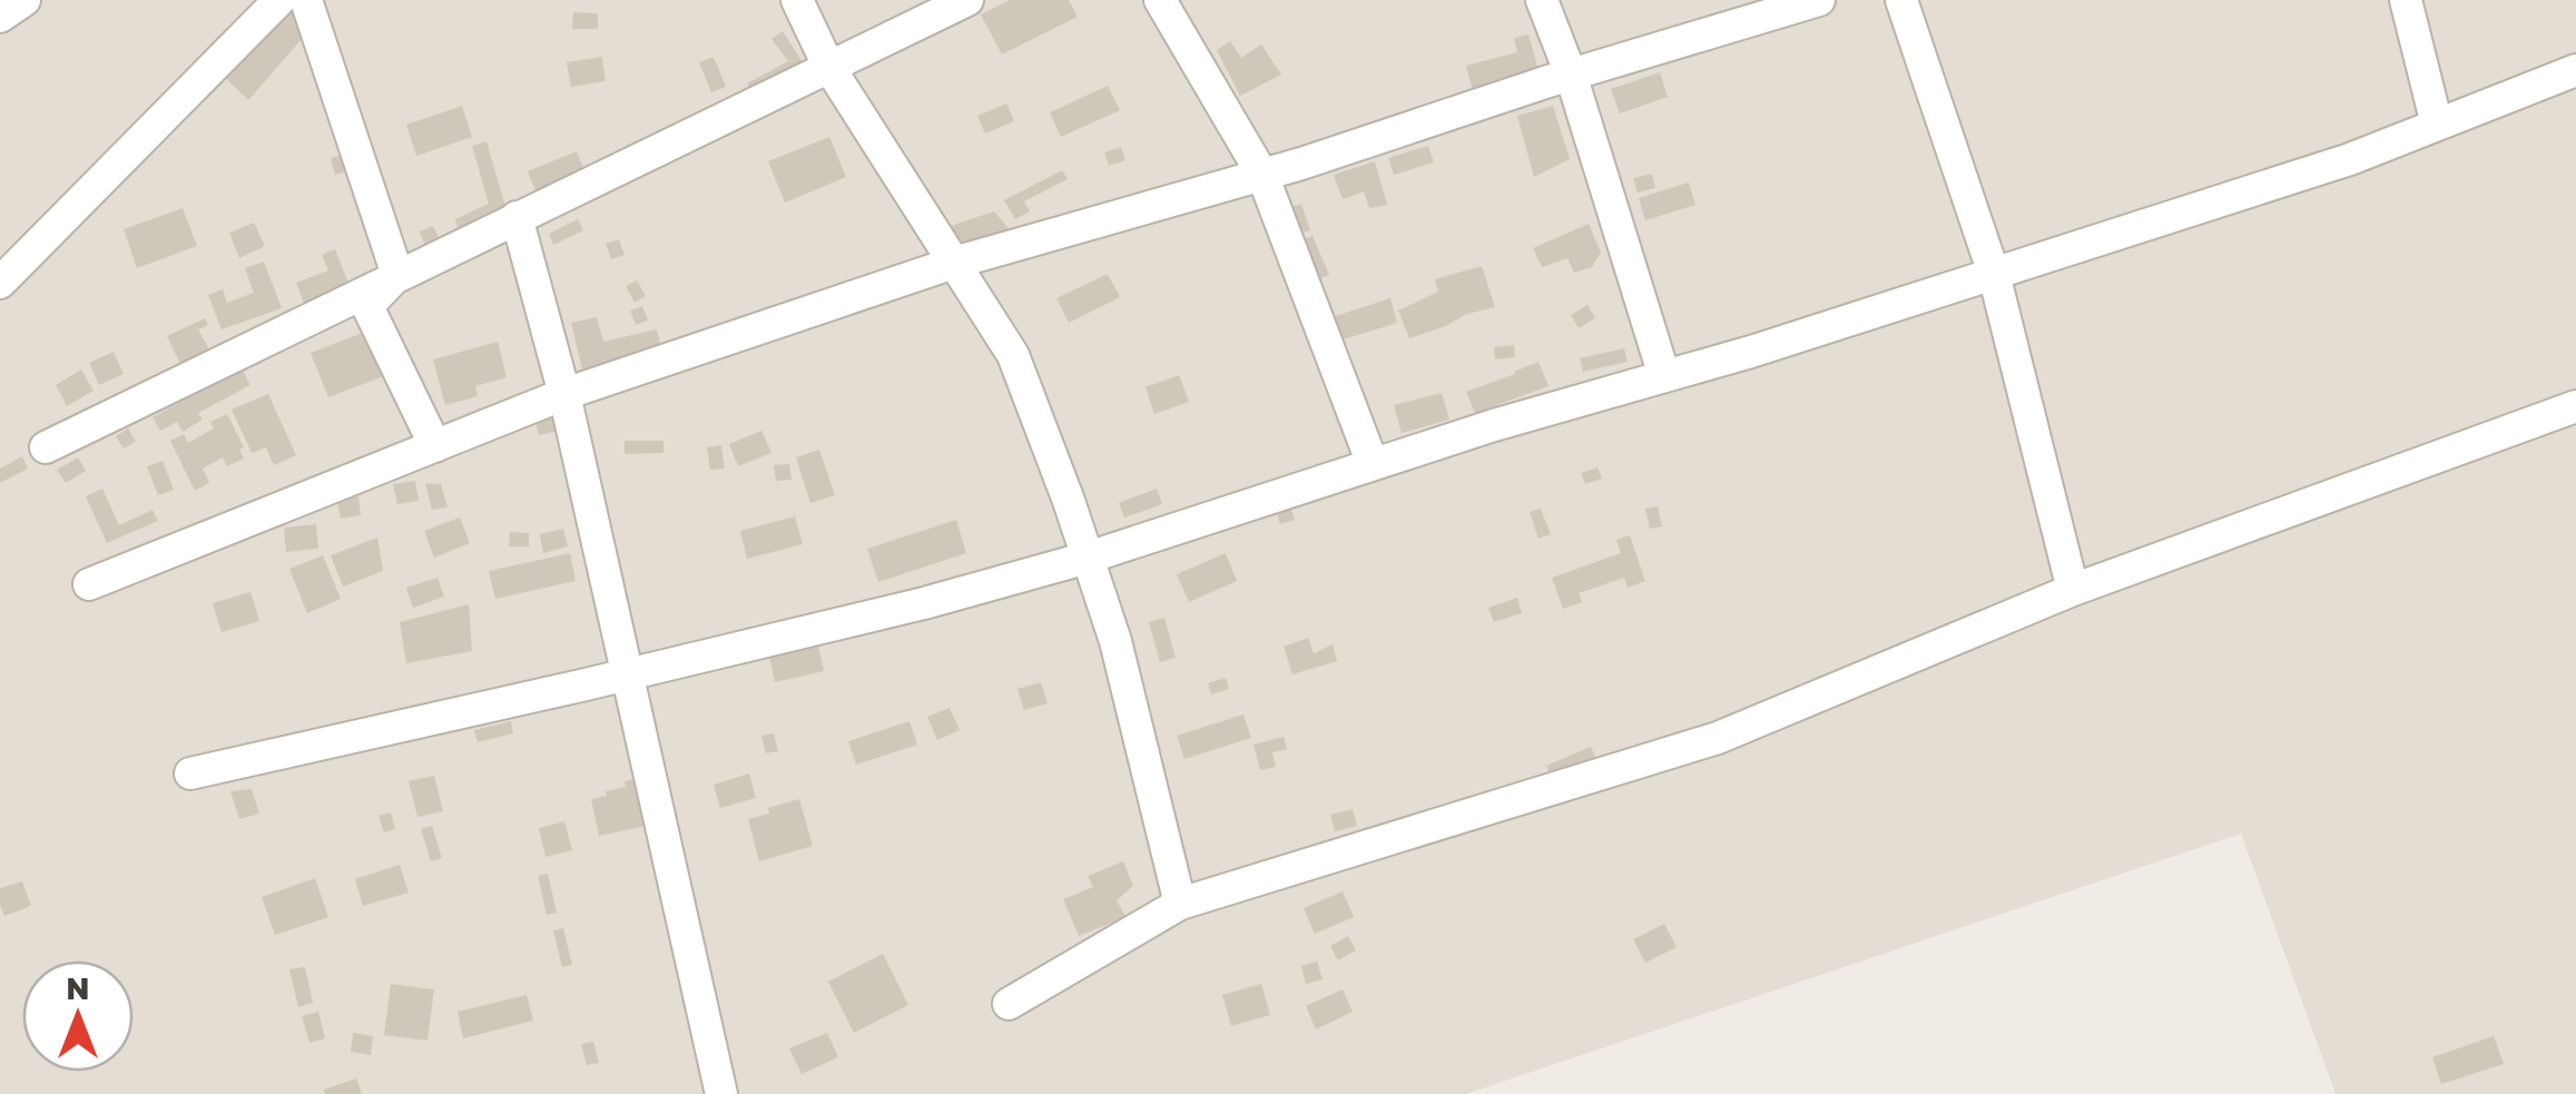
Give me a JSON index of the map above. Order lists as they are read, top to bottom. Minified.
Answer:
{"north":"top"}
